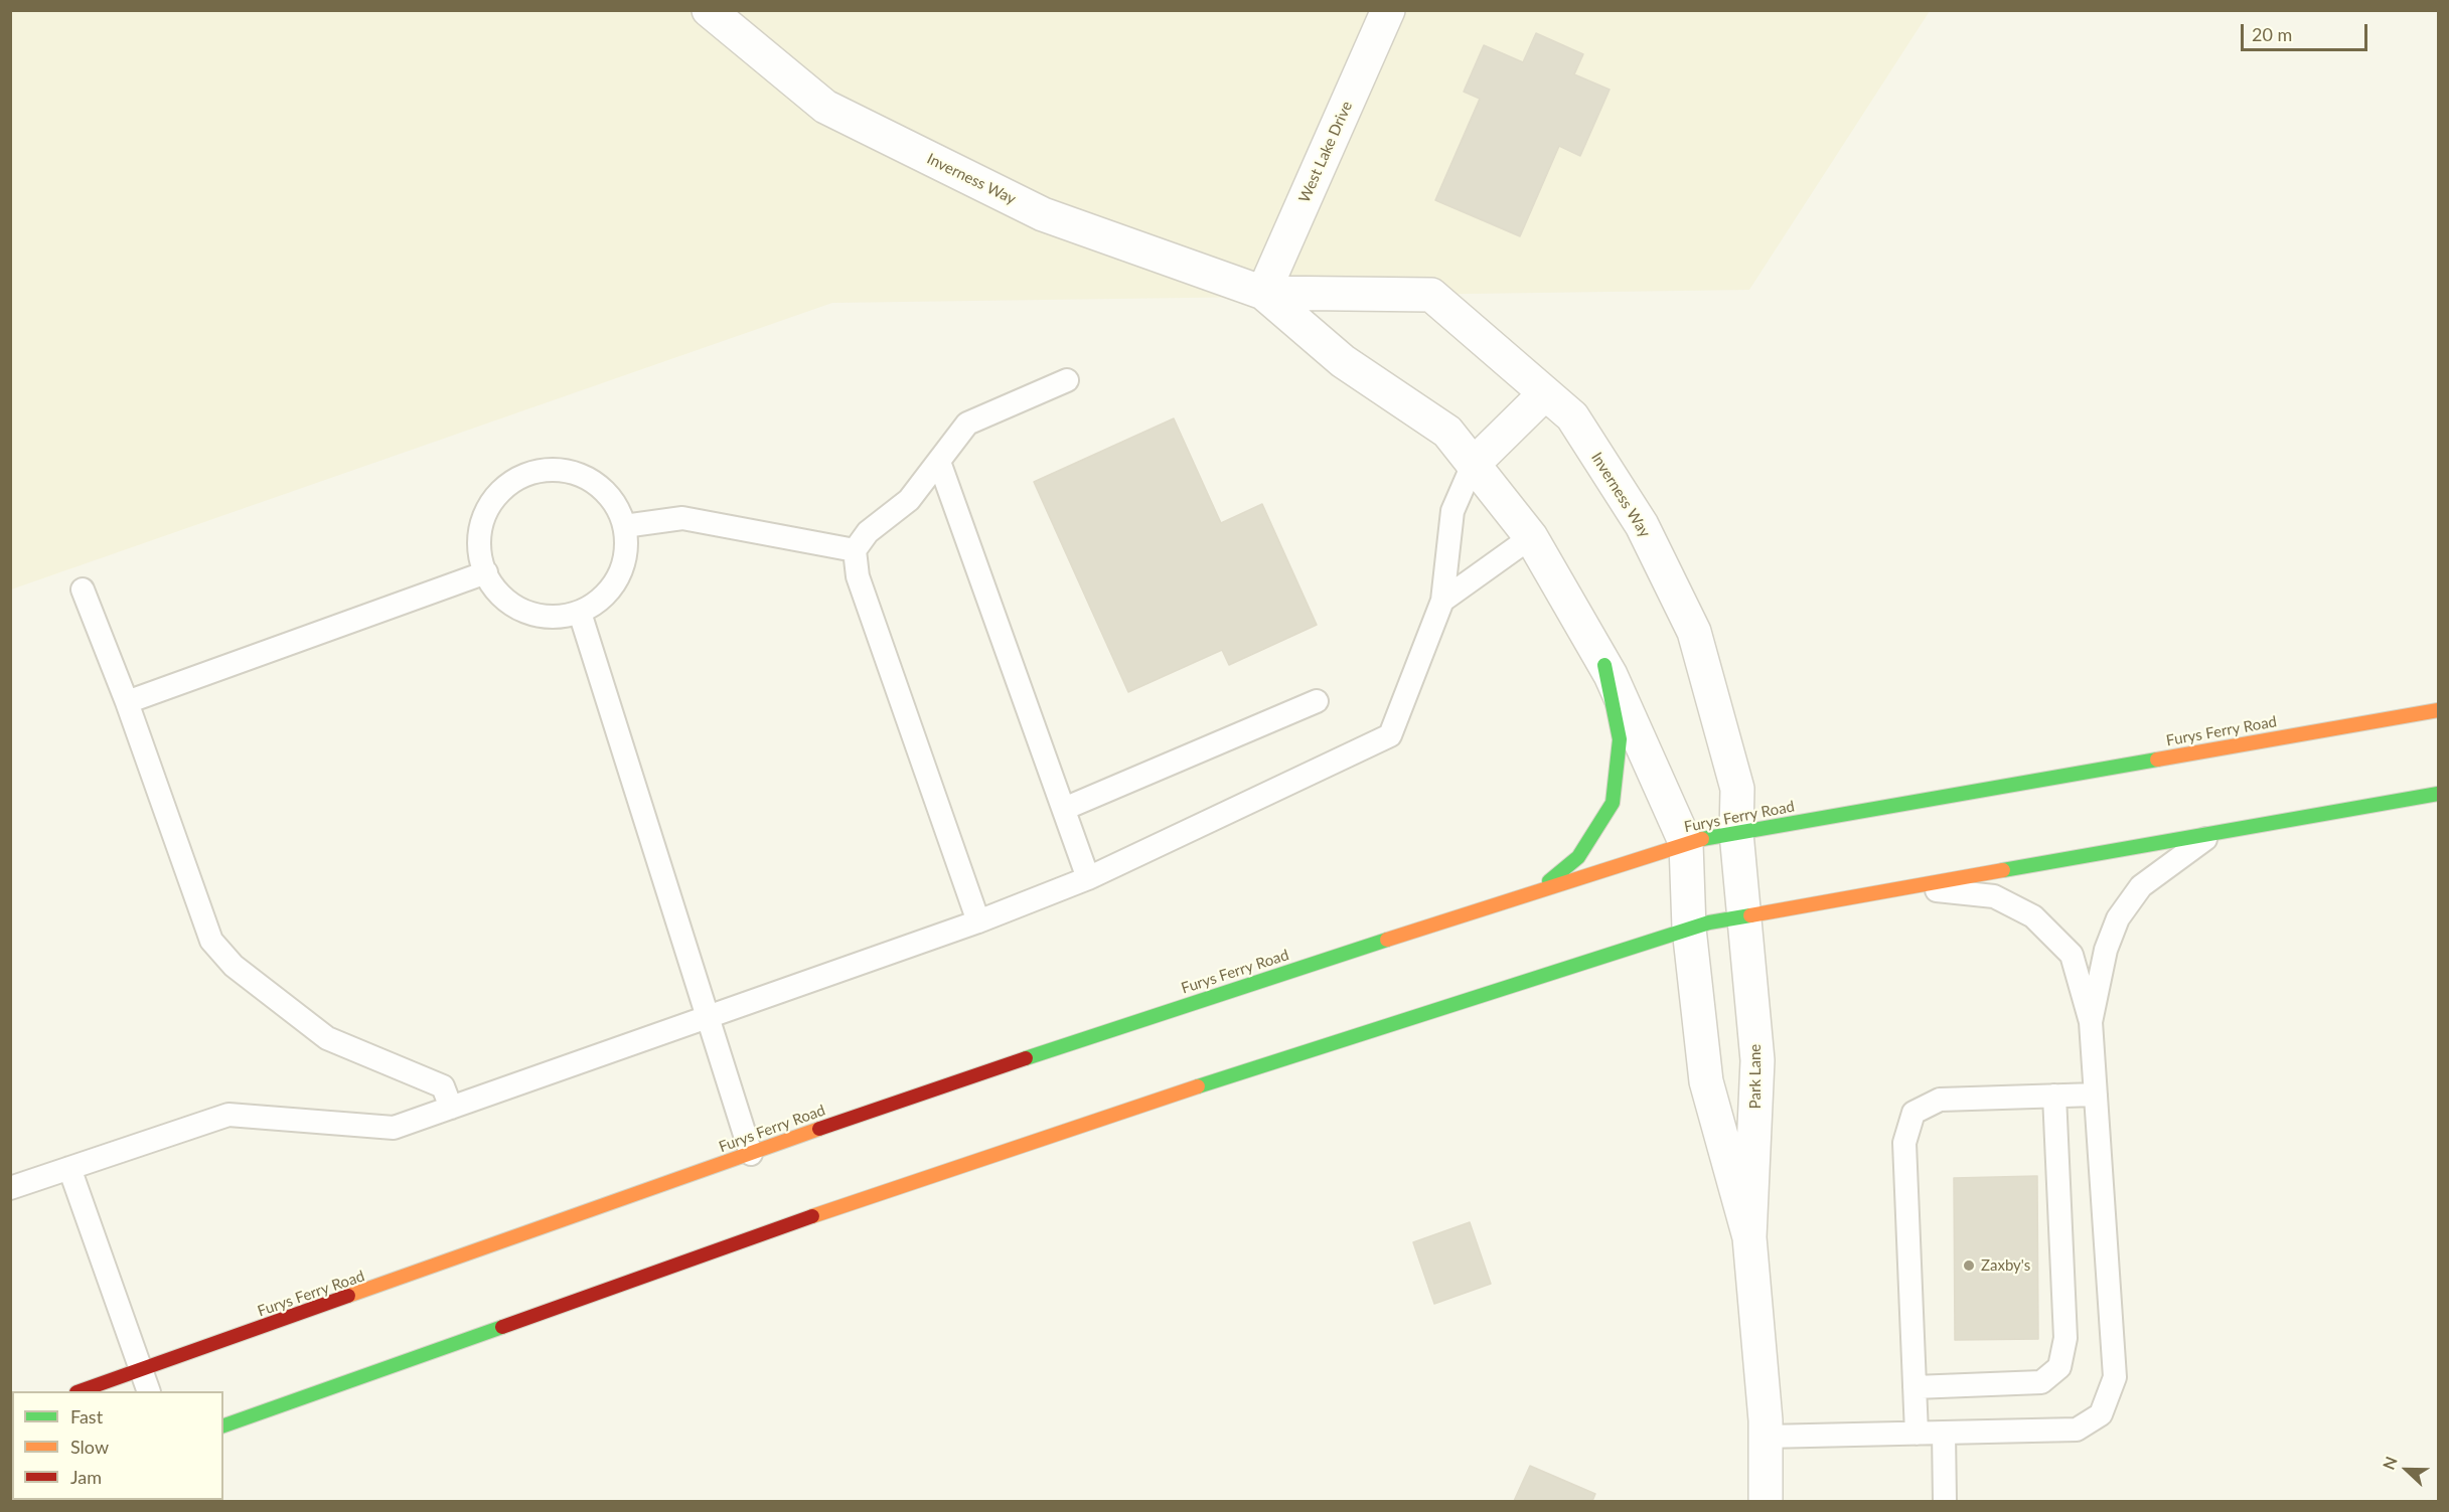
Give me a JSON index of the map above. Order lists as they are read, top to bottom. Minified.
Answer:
{"streets":{"main road":["Furys Ferry Road"],"street":["West Lake Drive","Inverness Way","Park Lane"]},"crossings":[["West Lake Drive","Inverness Way"],["Inverness Way","Furys Ferry Road"],["Inverness Way","Park Lane"]],"places":["Zaxby's"],"legend":["Fast","Slow","Jam"],"scale_bar":"20 m","north":"left"}
